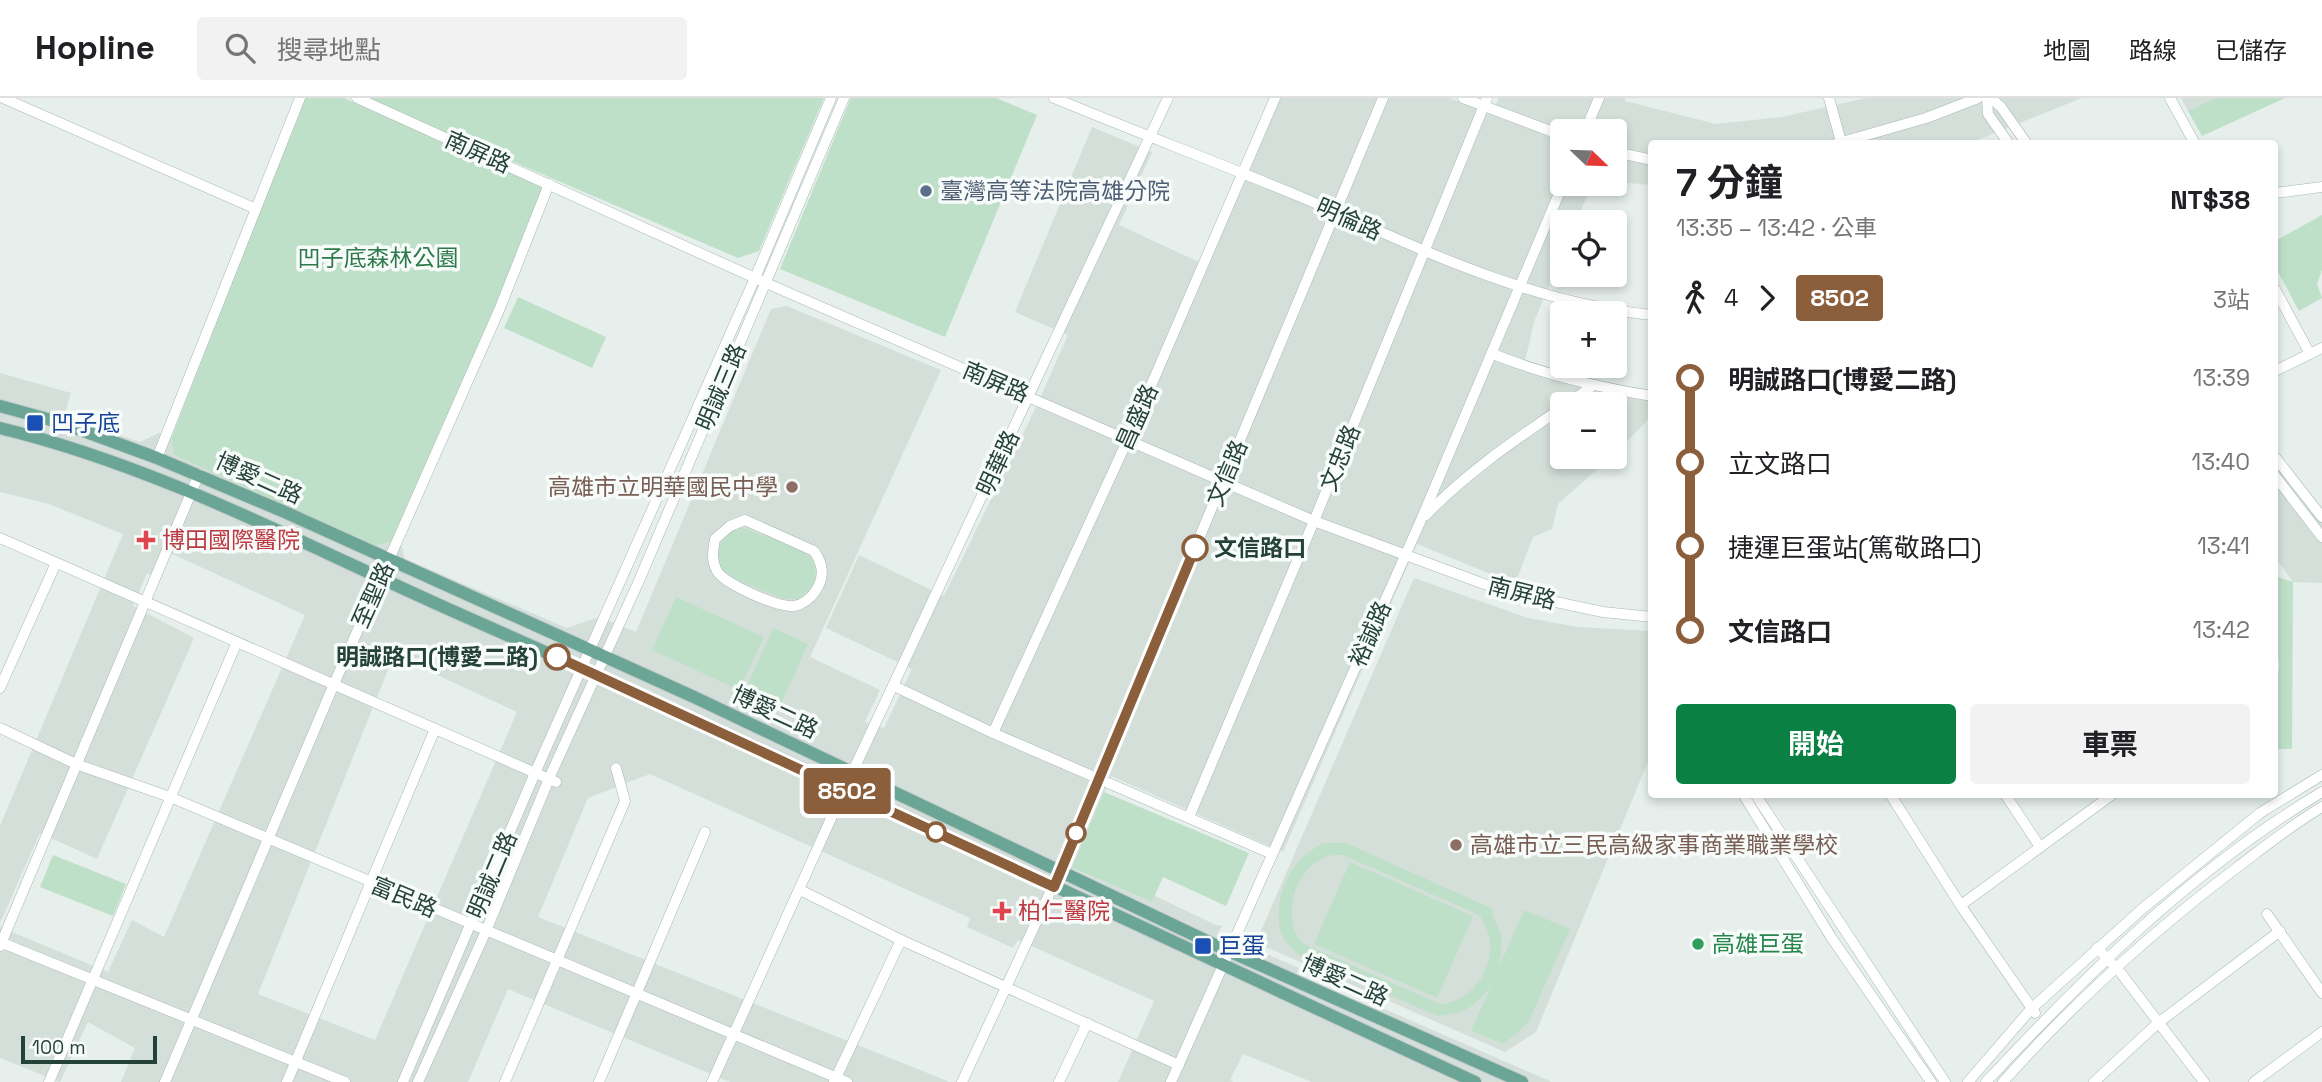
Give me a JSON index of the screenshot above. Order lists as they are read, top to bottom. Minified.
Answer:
{"streets":{"main road":["博愛二路"],"street":["南屏路","明倫路","明誠三路","昌盛路","文忠路","明華路","文信路","至聖路","裕誠路","明誠二路","富民路"]},"crossings":[["南屏路","明誠三路"],["南屏路","昌盛路"],["南屏路","文忠路"],["南屏路","明華路"],["南屏路","文信路"],["南屏路","至聖路"],["南屏路","裕誠路"],["明倫路","昌盛路"],["明倫路","文忠路"],["明倫路","明華路"],["明倫路","文信路"],["明倫路","裕誠路"],["明誠三路","博愛二路"],["明誠三路","明誠二路"],["明華路","博愛二路"],["明華路","富民路"],["文信路","博愛二路"],["博愛二路","至聖路"],["博愛二路","裕誠路"],["博愛二路","明誠二路"],["至聖路","富民路"],["明誠二路","富民路"]],"parks":["凹子底森林公園"],"places":{"other":["臺灣高等法院高雄分院","高雄市立明華國民中學","文信路口","明誠路口(博愛二路)","高雄市立三民高級家事商業職業學校","高雄巨蛋"],"transit":["凹子底","巨蛋"],"health":["博田國際醫院","柏仁醫院"]},"lines":["bus line 8502"],"scale_bar":"100 m","north":"bottom right","page":{"header":"Hopline","search":"搜尋地點","nav":["地圖","路線","已儲存"],"on_map":"8502","map_buttons":["+","−"],"heading":["7 分鐘","13:35 – 13:42 · 公車","NT$38"],"legs":["4","8502","3站"],"list":[{"name":"明誠路口(博愛二路)","value":"13:39"},{"name":"立文路口","value":"13:40"},{"name":"捷運巨蛋站(篤敬路口)","value":"13:41"},{"name":"文信路口","value":"13:42"}],"buttons":["開始","車票"],"scale":"100 m"}}
